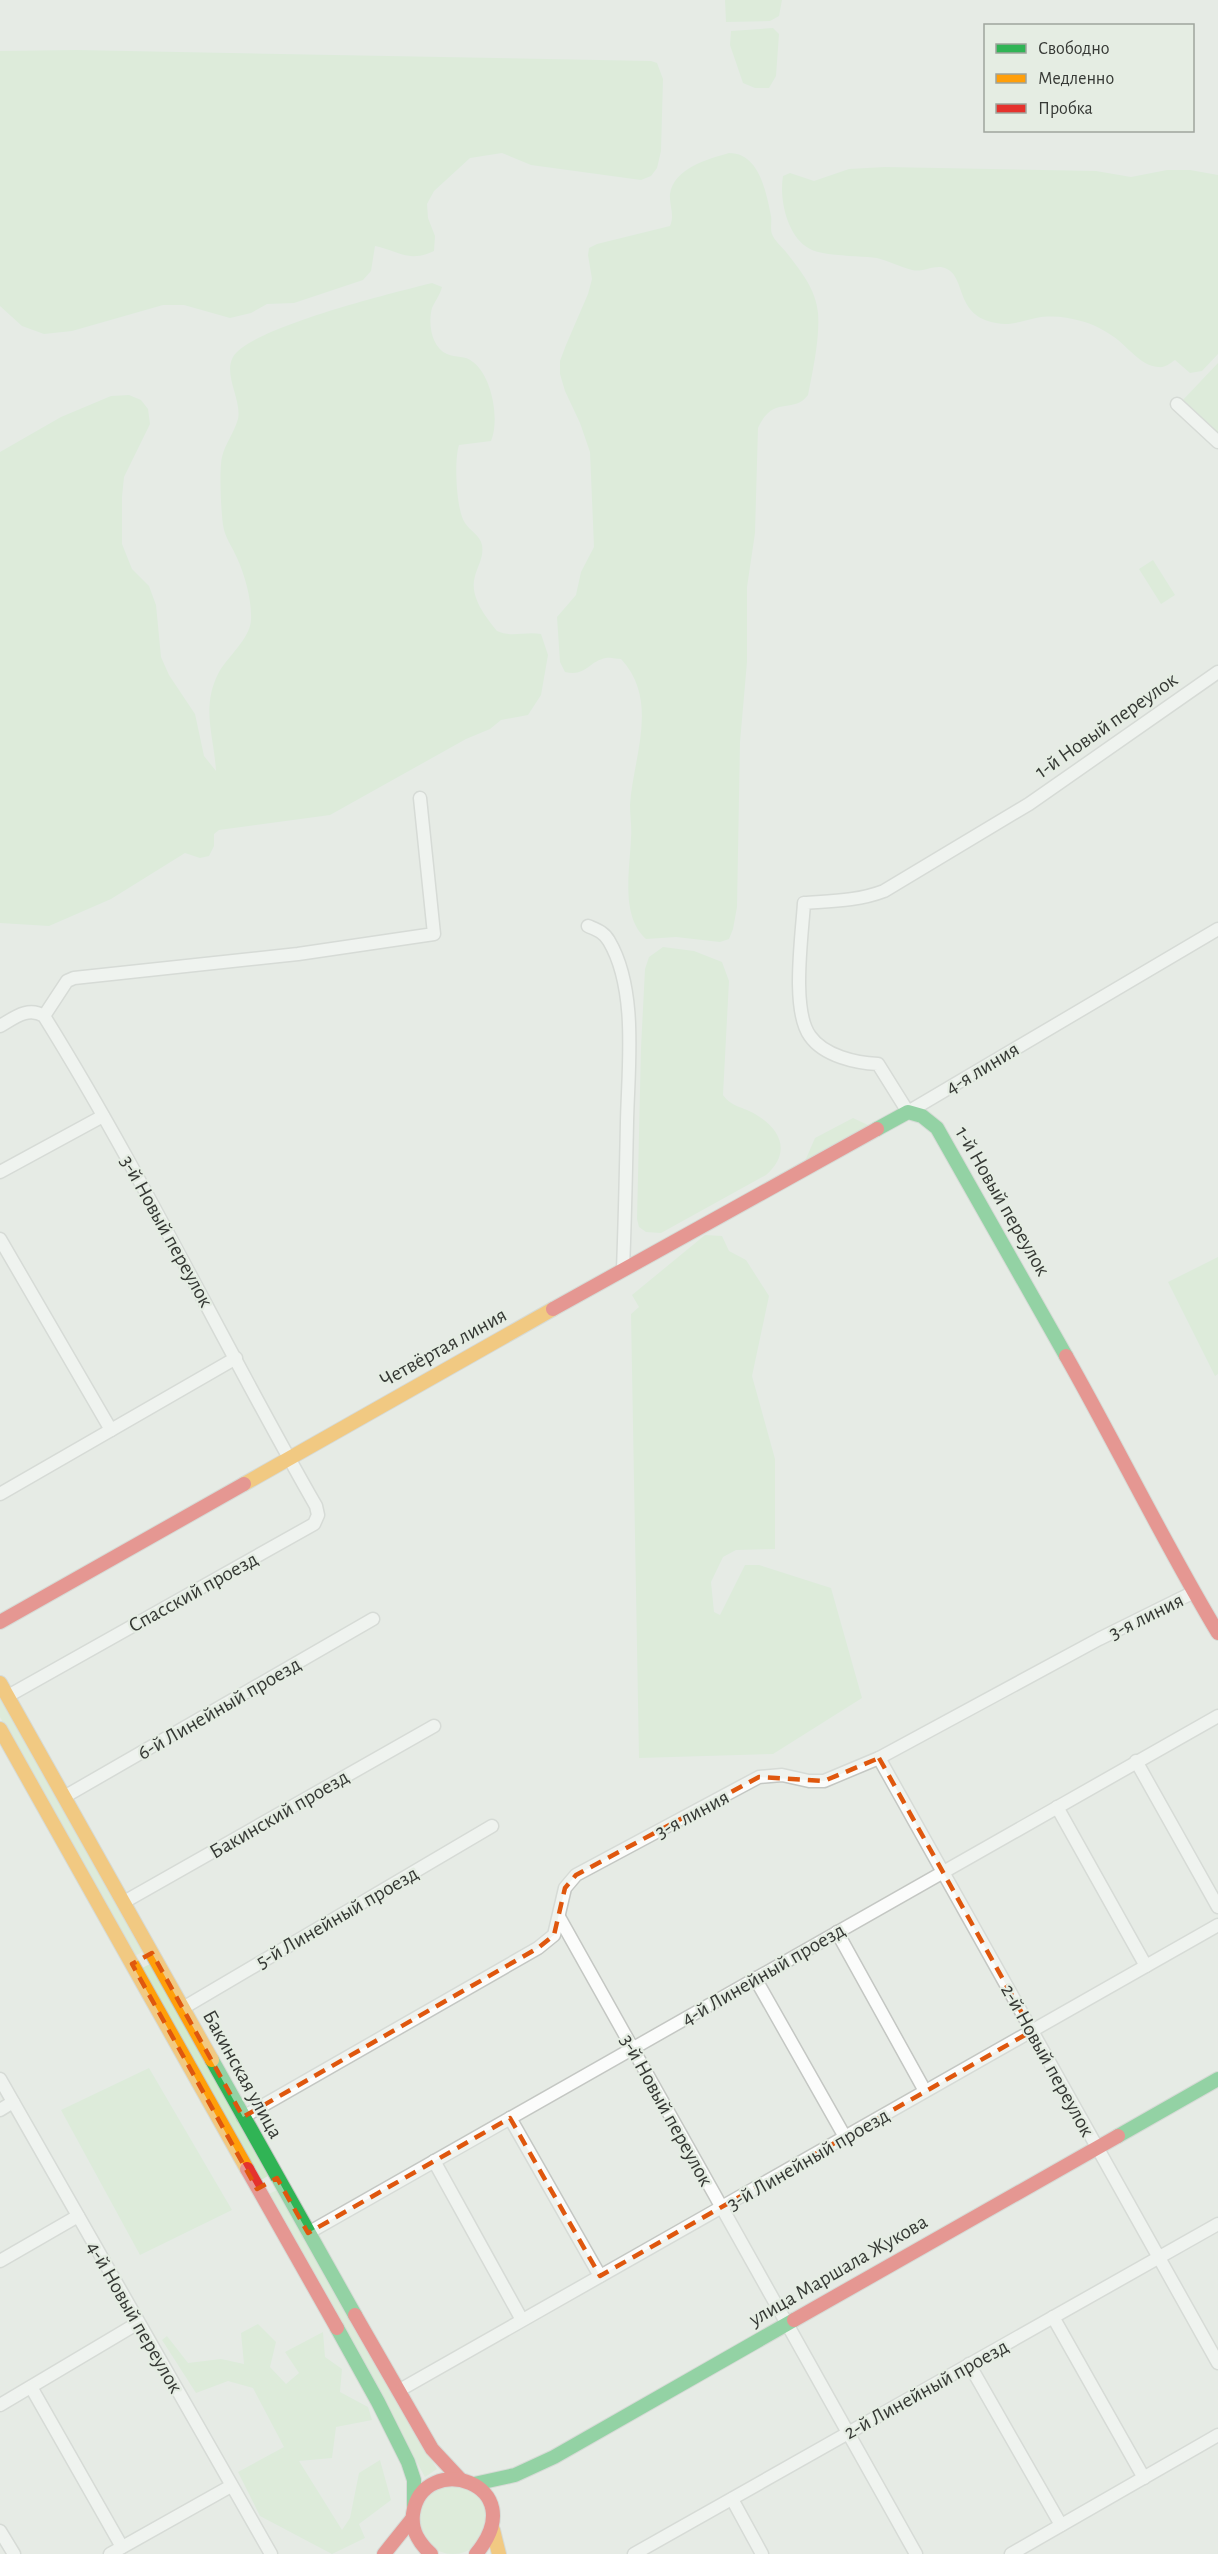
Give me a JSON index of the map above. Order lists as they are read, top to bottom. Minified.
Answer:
{"streets":{"street":["1-й Новый переулок","4-я линия","3-й Новый переулок","Четвёртая линия","Спасский проезд","3-я линия","6-й Линейный проезд","Бакинский проезд","5-й Линейный проезд","4-й Линейный проезд","2-й Новый переулок","Бакинская улица","3-й Линейный проезд","улица Маршала Жукова","4-й Новый переулок","2-й Линейный проезд"]},"crossings":[["1-й Новый переулок","4-я линия"],["1-й Новый переулок","Четвёртая линия"],["1-й Новый переулок","3-я линия"],["4-я линия","Четвёртая линия"],["3-й Новый переулок","Четвёртая линия"],["3-й Новый переулок","Спасский проезд"],["3-й Новый переулок","3-я линия"],["3-й Новый переулок","4-й Линейный проезд"],["3-й Новый переулок","3-й Линейный проезд"],["3-й Новый переулок","улица Маршала Жукова"],["3-й Новый переулок","2-й Линейный проезд"],["Четвёртая линия","Спасский проезд"],["Спасский проезд","Бакинская улица"],["3-я линия","2-й Новый переулок"],["3-я линия","Бакинская улица"],["6-й Линейный проезд","Бакинская улица"],["Бакинский проезд","Бакинская улица"],["5-й Линейный проезд","Бакинская улица"],["4-й Линейный проезд","2-й Новый переулок"],["4-й Линейный проезд","Бакинская улица"],["2-й Новый переулок","3-й Линейный проезд"],["2-й Новый переулок","улица Маршала Жукова"],["2-й Новый переулок","2-й Линейный проезд"],["Бакинская улица","3-й Линейный проезд"]],"legend":["Свободно","Медленно","Пробка"]}
